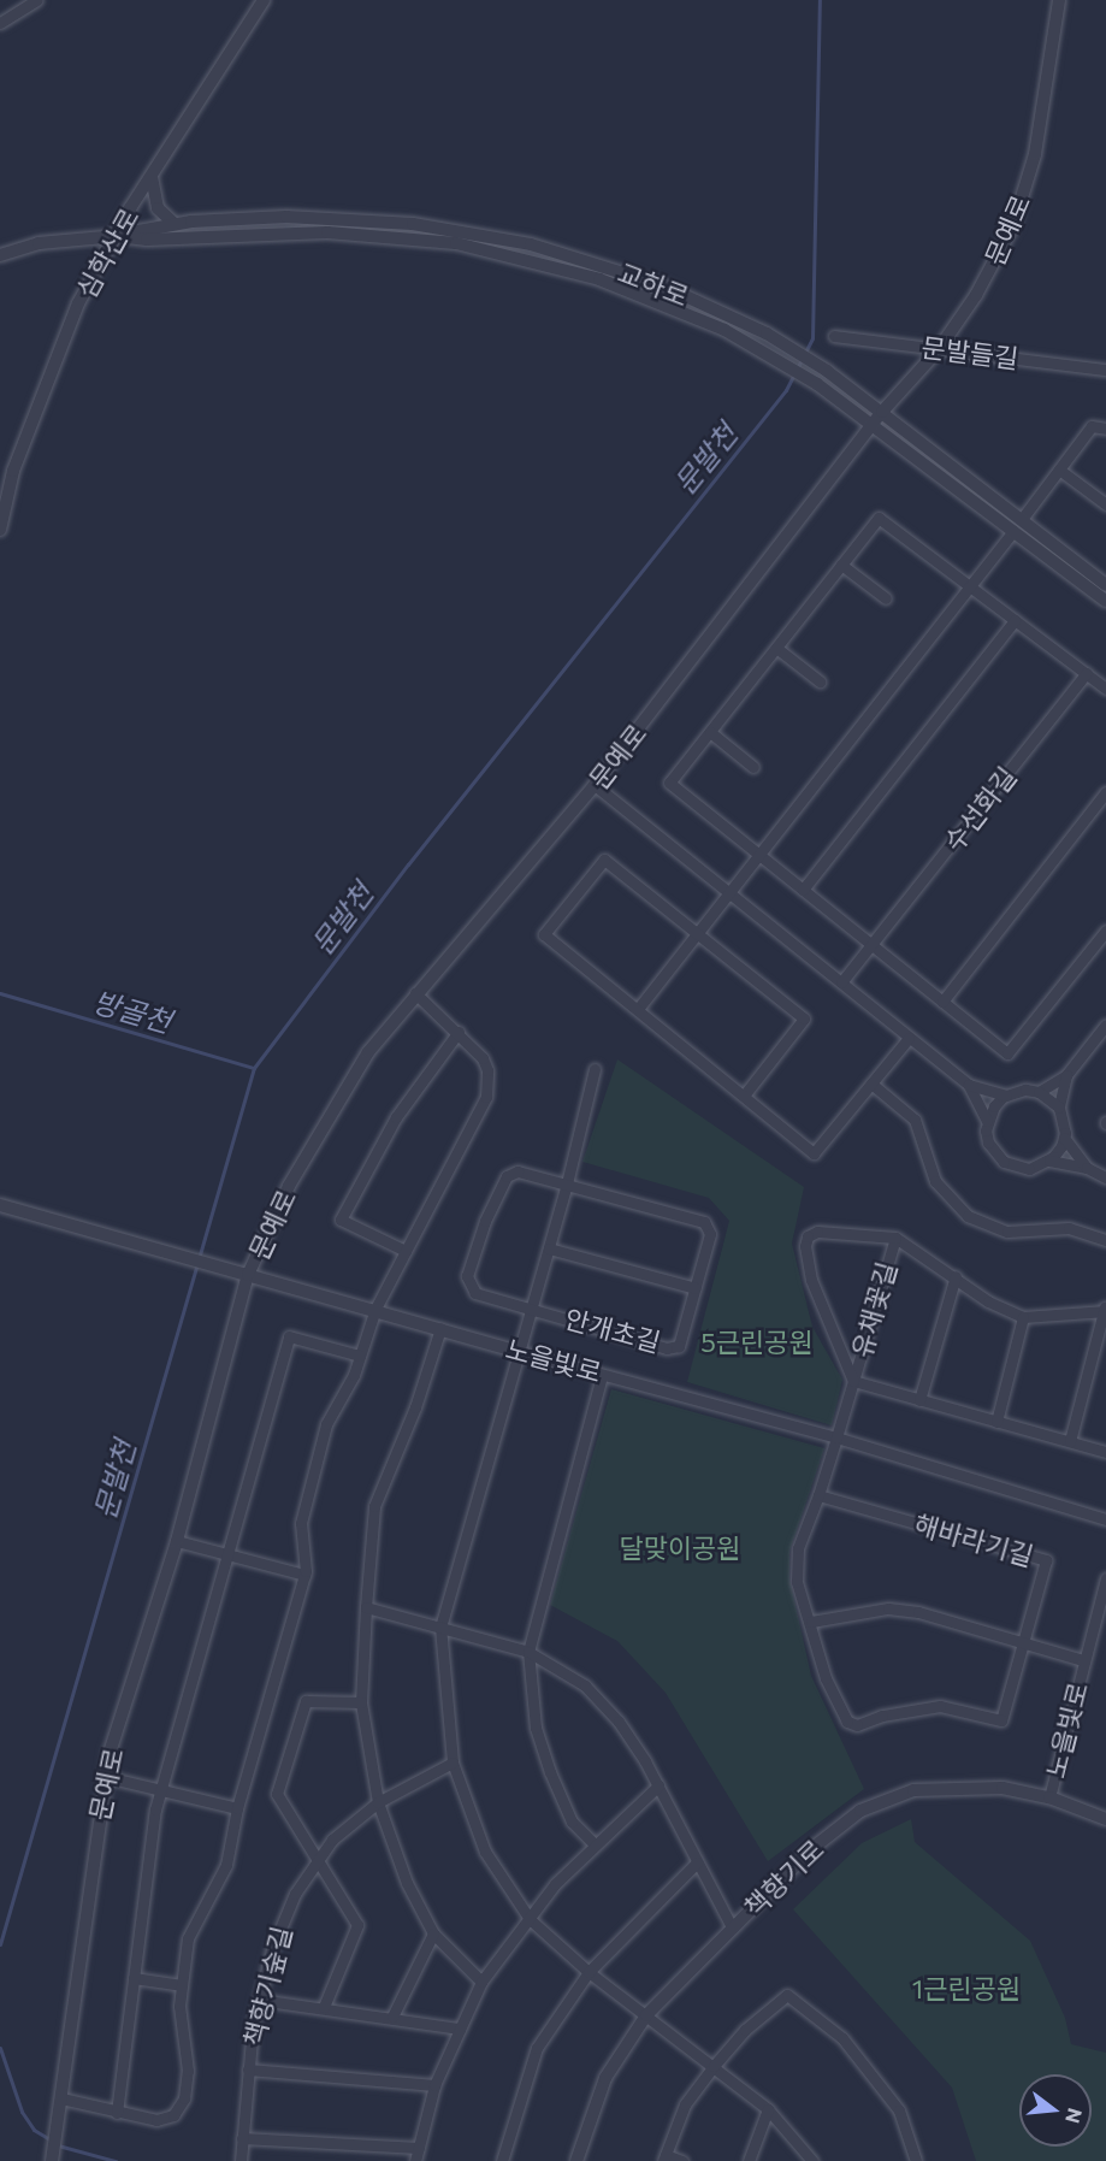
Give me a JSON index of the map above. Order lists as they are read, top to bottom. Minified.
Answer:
{"streets":{"street":["문예로","심학산로","교하로","문발들길","수선화길","유채꽃길","안개초길","노을빛로","해바라기길","책향기로","책향기숲길"]},"crossings":[["문예로","교하로"],["문예로","문발들길"],["문예로","노을빛로"],["심학산로","교하로"],["유채꽃길","노을빛로"],["유채꽃길","해바라기길"],["노을빛로","해바라기길"],["노을빛로","책향기로"]],"water":["문발천","방골천"],"parks":["5근린공원","달맞이공원","1근린공원"],"north":"right"}
